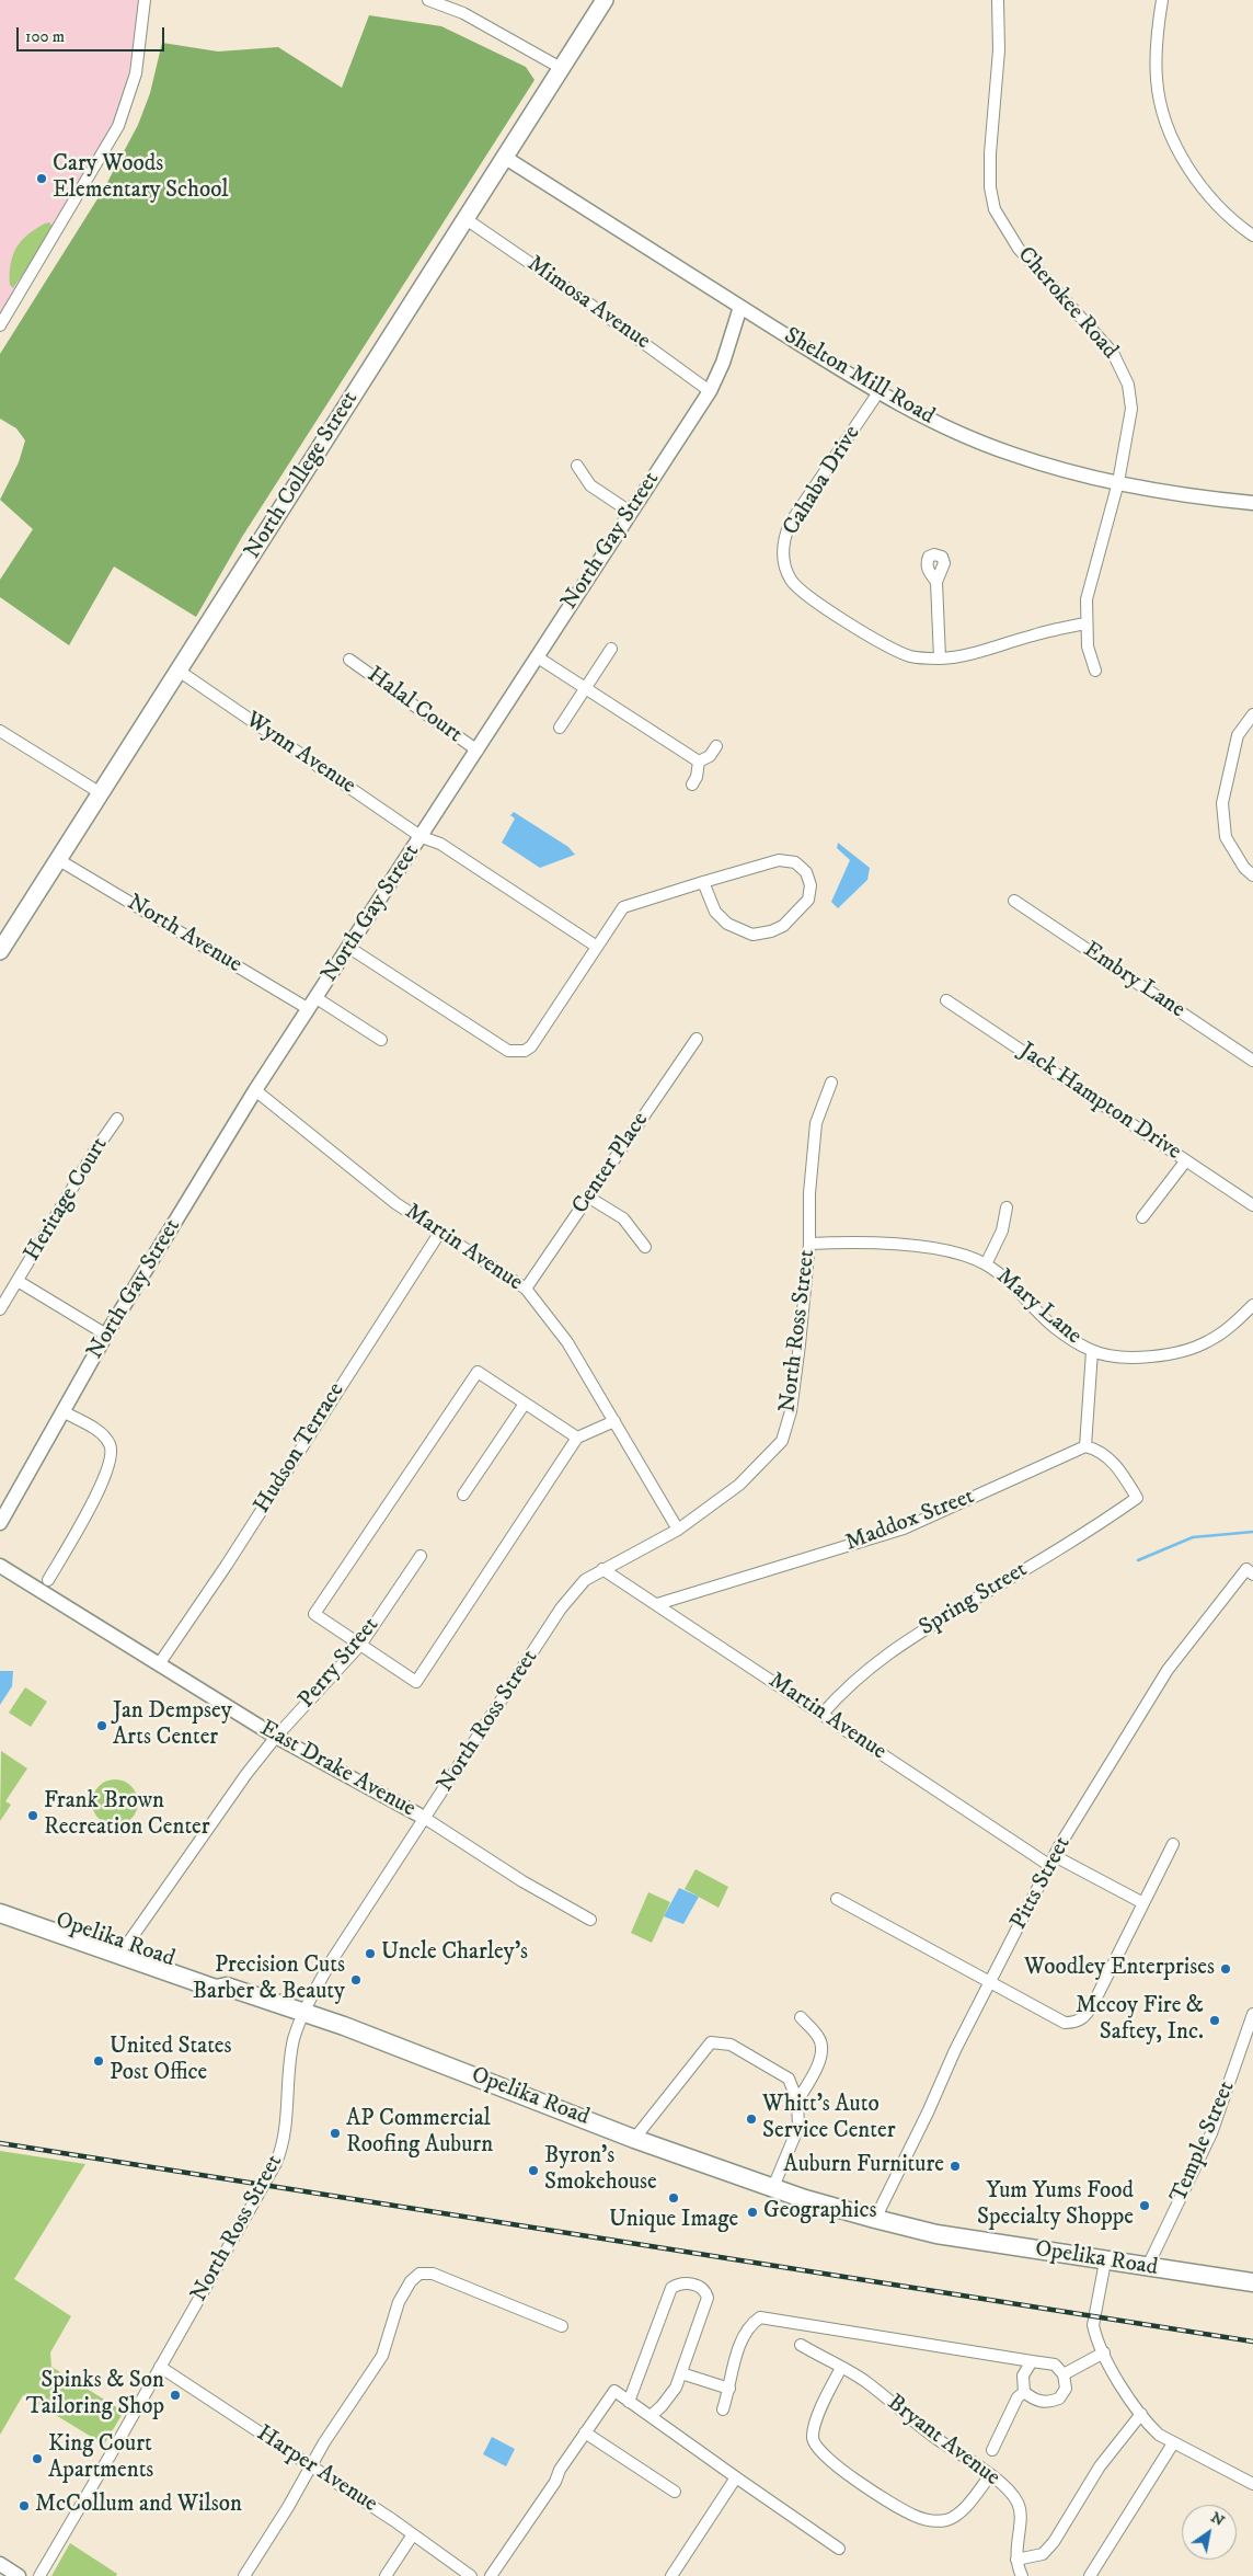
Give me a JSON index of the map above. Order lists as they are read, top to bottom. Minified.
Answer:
{"streets":{"main road":["North College Street","Opelika Road"],"street":["Mimosa Avenue","Cherokee Road","Shelton Mill Road","Cahaba Drive","North Gay Street","Halal Court","Wynn Avenue","North Avenue","Embry Lane","Jack Hampton Drive","Center Place","Heritage Court","Martin Avenue","Mary Lane","North Ross Street","Hudson Terrace","Maddox Street","Spring Street","Perry Street","East Drake Avenue","Pitts Street","Temple Street","Bryant Avenue","Harper Avenue"]},"crossings":[["Mimosa Avenue","North College Street"],["Mimosa Avenue","North Gay Street"],["Cherokee Road","Shelton Mill Road"],["Cherokee Road","Cahaba Drive"],["Shelton Mill Road","North College Street"],["Shelton Mill Road","Cahaba Drive"],["Shelton Mill Road","North Gay Street"],["North College Street","Wynn Avenue"],["North College Street","North Avenue"],["North Gay Street","Halal Court"],["North Gay Street","Wynn Avenue"],["North Gay Street","North Avenue"],["North Gay Street","Martin Avenue"],["Center Place","Martin Avenue"],["Martin Avenue","North Ross Street"],["Martin Avenue","Hudson Terrace"],["Martin Avenue","Maddox Street"],["Martin Avenue","Spring Street"],["Martin Avenue","Pitts Street"],["Mary Lane","North Ross Street"],["North Ross Street","East Drake Avenue"],["North Ross Street","Opelika Road"],["North Ross Street","Harper Avenue"],["Hudson Terrace","East Drake Avenue"],["Maddox Street","Spring Street"],["Perry Street","East Drake Avenue"],["Perry Street","Opelika Road"],["Pitts Street","Opelika Road"],["Opelika Road","Temple Street"]],"places":["Cary Woods Elementary School","Jan Dempsey Arts Center","Frank Brown Recreation Center","Uncle Charley's","Woodley Enterprises","Precision Cuts Barber & Beauty","Mccoy Fire & Saftey, Inc.","United States Post Office","Whitt's Auto Service Center","AP Commercial Roofing Auburn","Auburn Furniture","Byron's Smokehouse","Unique Image","Yum Yums Food Specialty Shoppe","Geographics","Spinks & Son Tailoring Shop","King Court Apartments","McCollum and Wilson"],"scale_bar":"100 m","north":"top right"}
